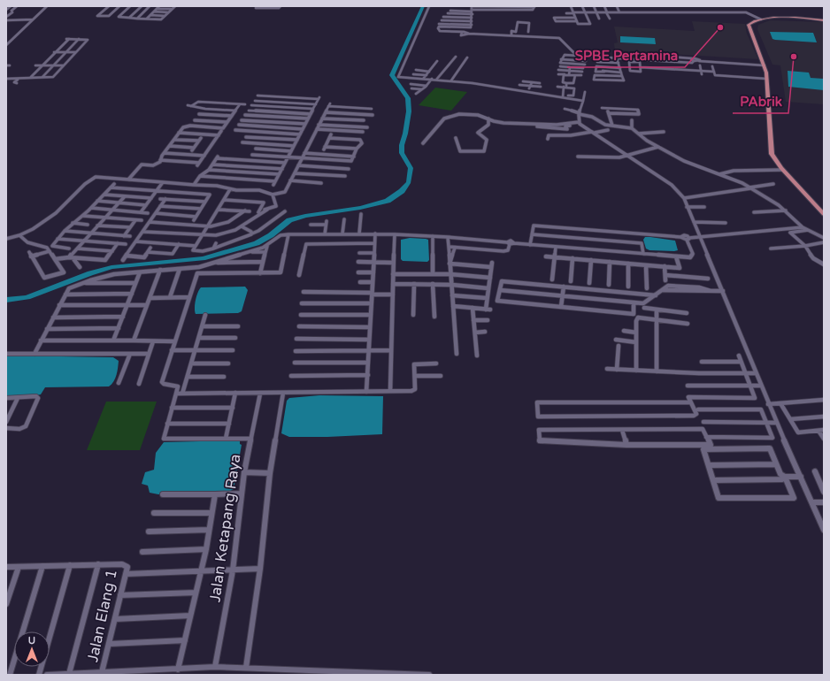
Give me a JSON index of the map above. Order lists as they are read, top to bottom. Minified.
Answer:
{"streets":{"street":["Jalan Ketapang Raya","Jalan Elang 1"]},"places":["SPBE Pertamina","PAbrik"],"north":"top"}
